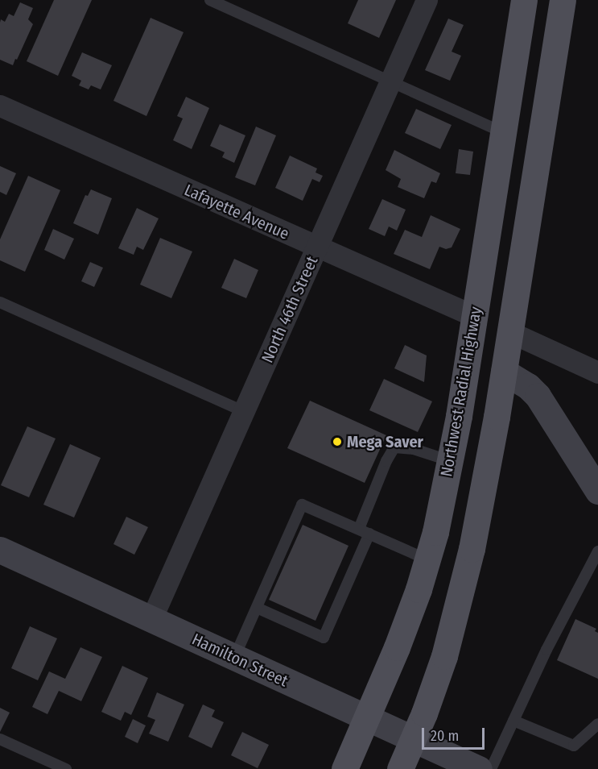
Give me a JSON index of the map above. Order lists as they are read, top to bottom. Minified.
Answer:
{"streets":{"main road":["Northwest Radial Highway","Hamilton Street"],"street":["Lafayette Avenue","North 46th Street"]},"crossings":[["Lafayette Avenue","North 46th Street"],["Lafayette Avenue","Northwest Radial Highway"],["North 46th Street","Hamilton Street"],["Northwest Radial Highway","Hamilton Street"]],"places":["Mega Saver"],"scale_bar":"20 m"}
